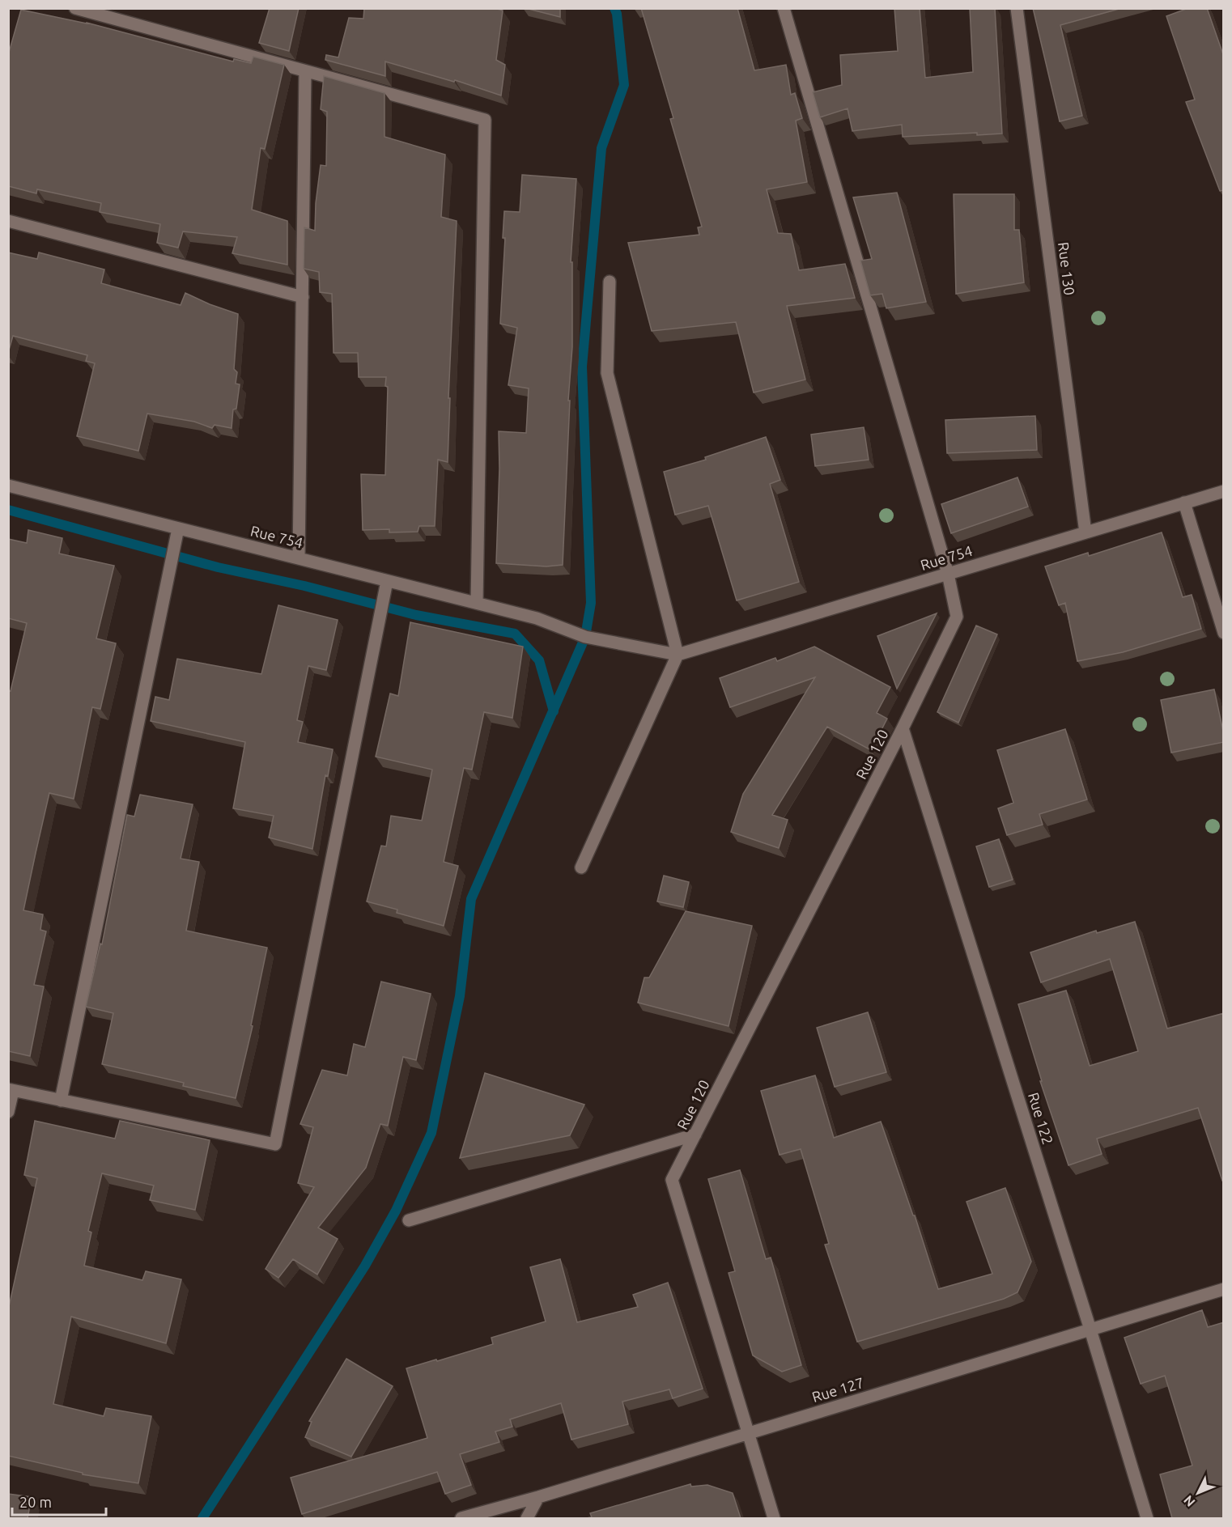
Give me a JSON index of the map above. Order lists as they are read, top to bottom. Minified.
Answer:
{"streets":{"street":["Rue 130","Rue 754","Rue 120","Rue 122","Rue 127"]},"crossings":[["Rue 130","Rue 754"],["Rue 754","Rue 120"],["Rue 120","Rue 122"],["Rue 120","Rue 127"],["Rue 122","Rue 127"]],"scale_bar":"20 m","north":"bottom left"}
